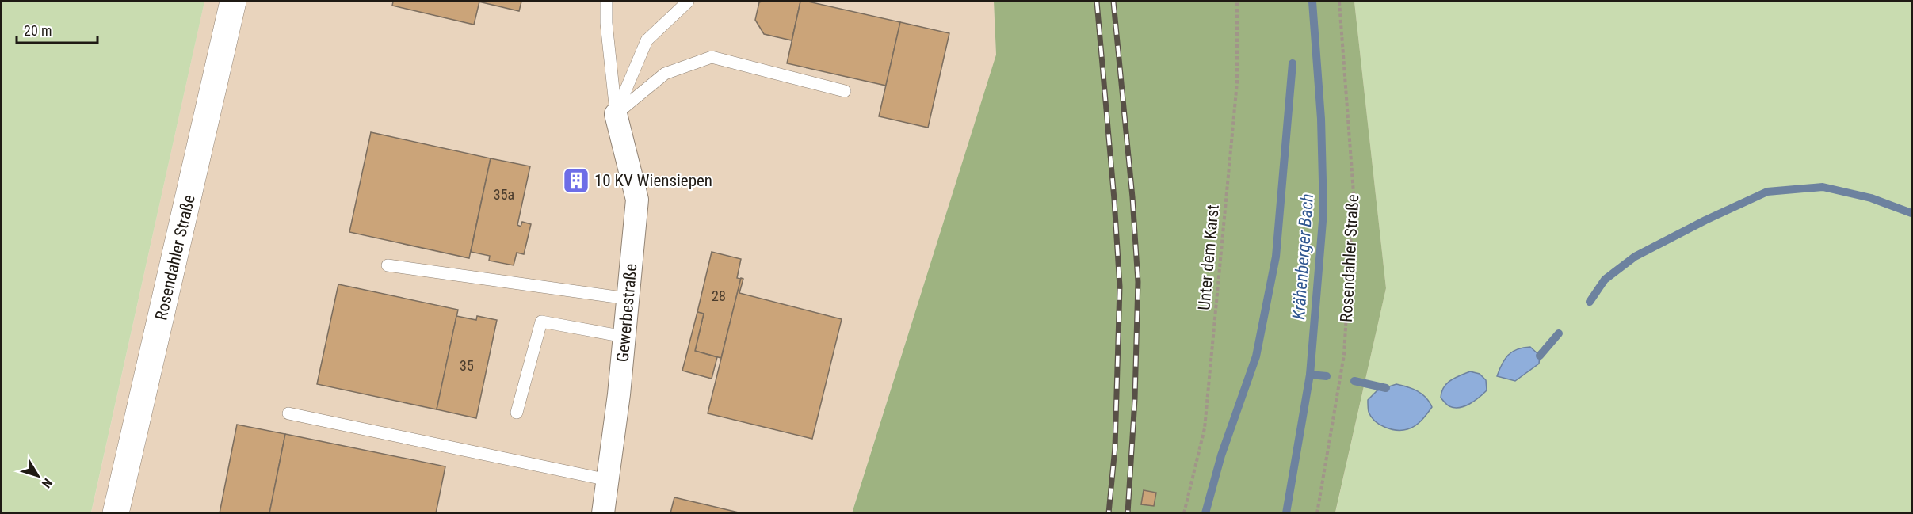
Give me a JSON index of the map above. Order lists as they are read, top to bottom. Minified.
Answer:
{"streets":{"main road":["Rosendahler Straße"],"street":["Gewerbestraße"],"path":["Unter dem Karst"]},"water":["Krähenberger Bach"],"places":{"building":["10 KV Wiensiepen"]},"house_numbers":["35a","28","35"],"scale_bar":"20 m","north":"bottom right"}
